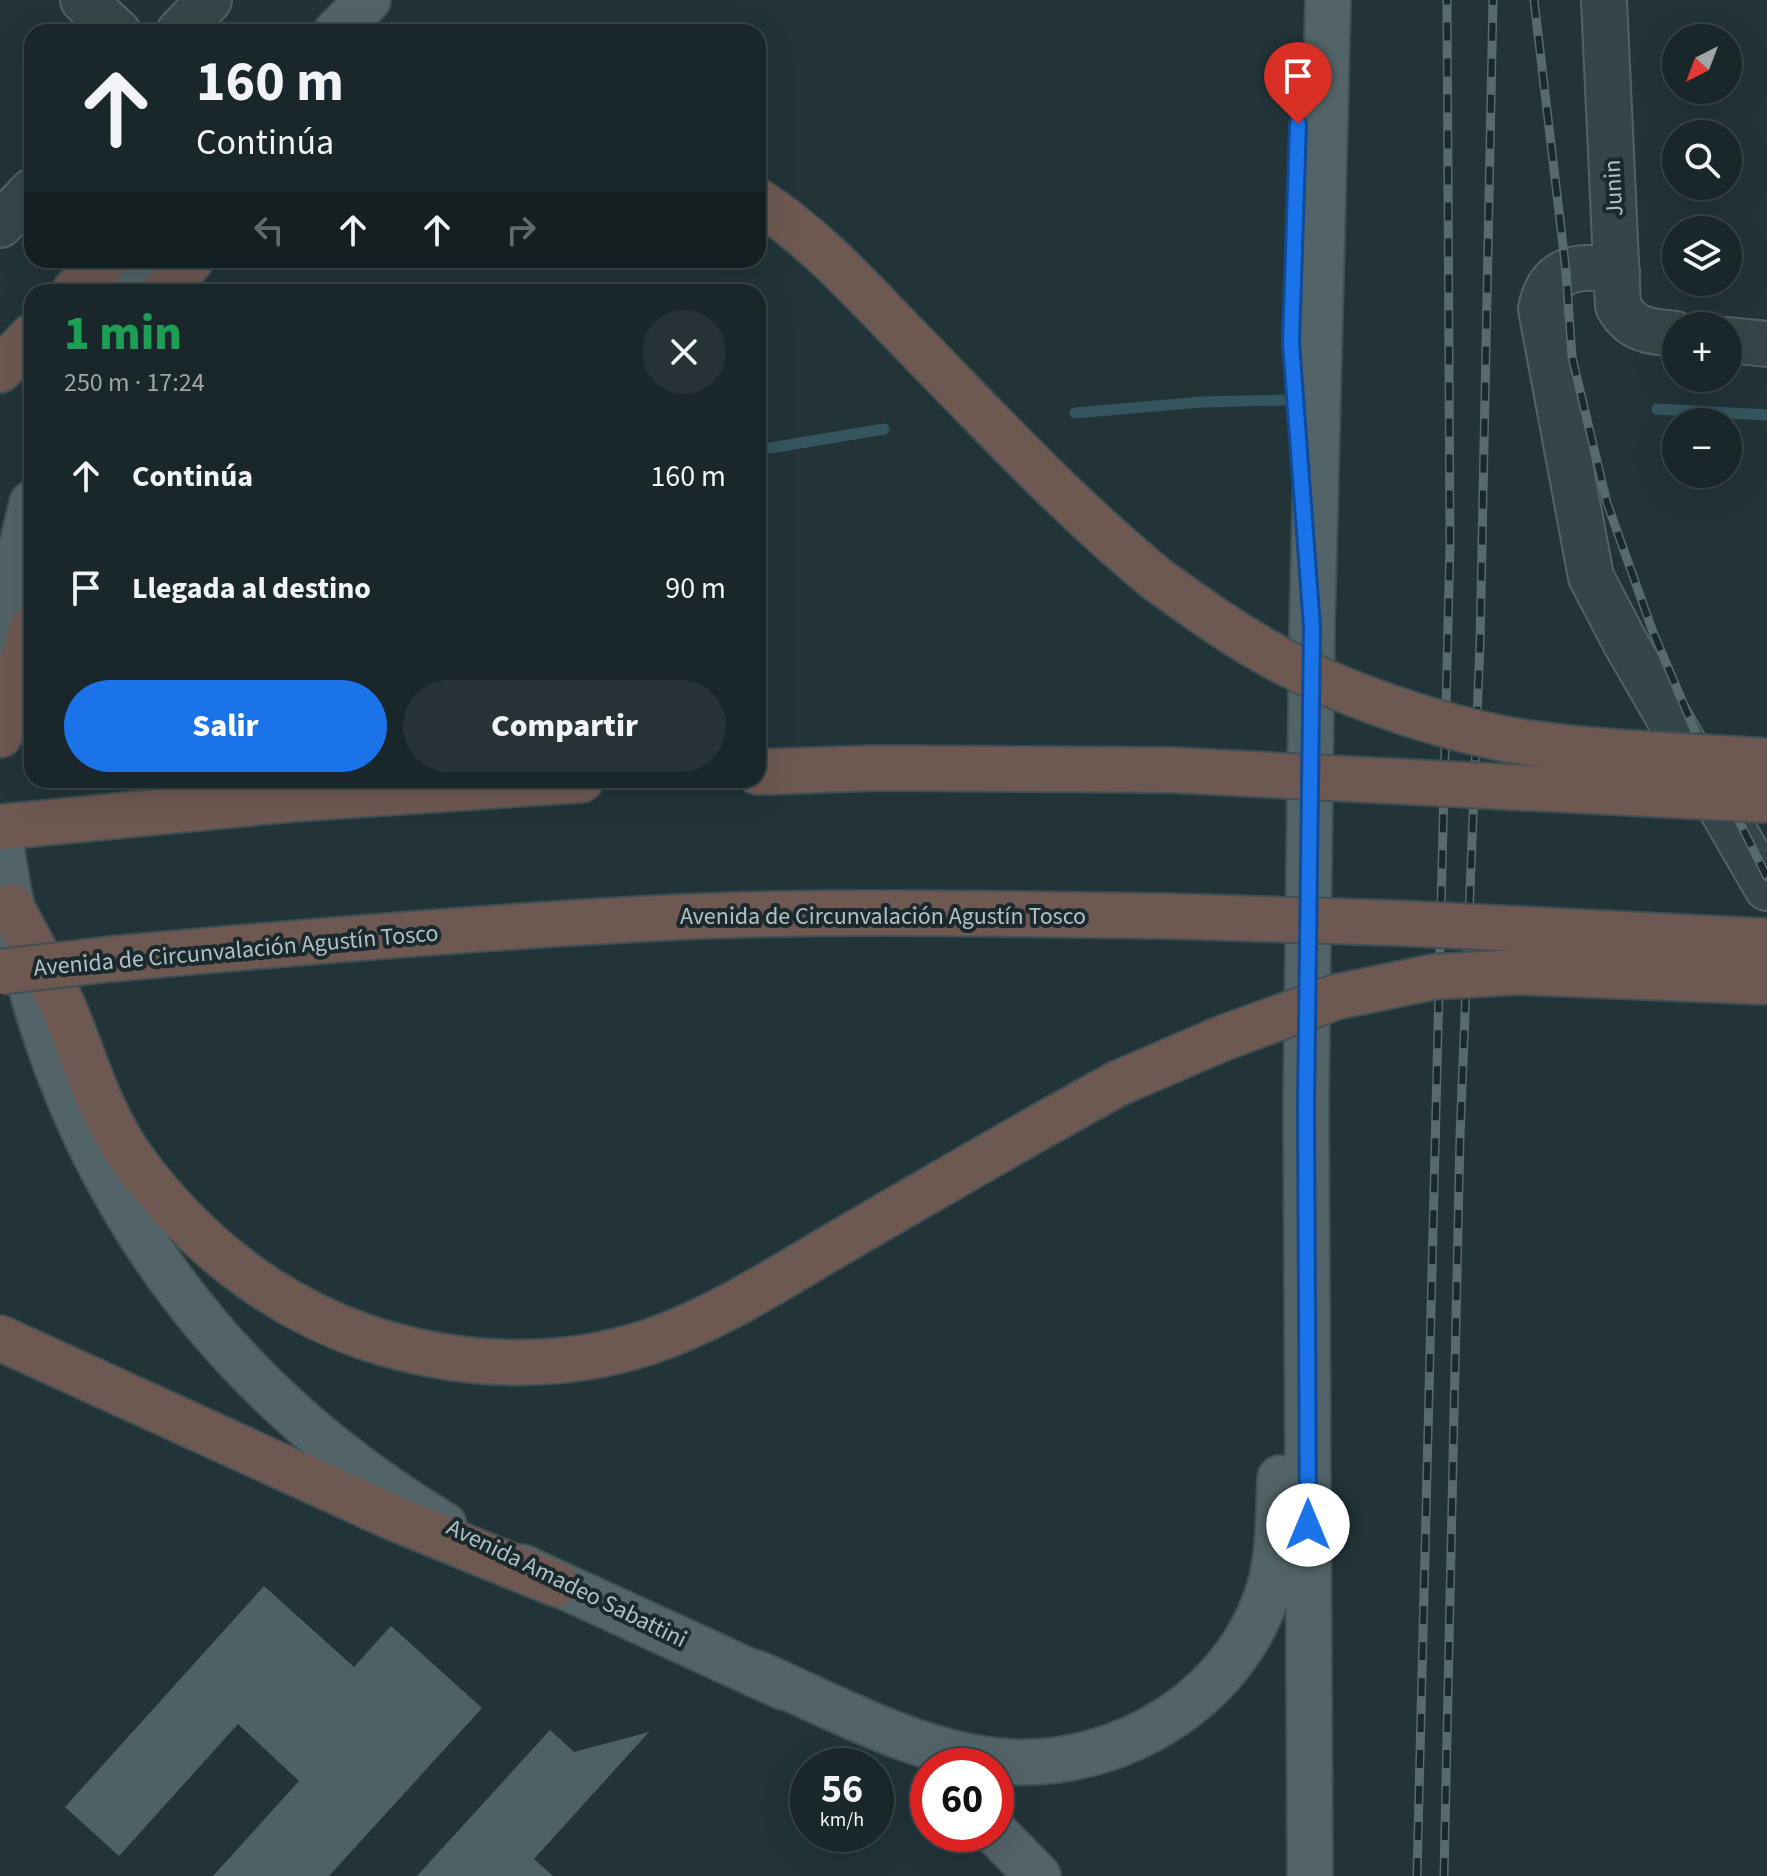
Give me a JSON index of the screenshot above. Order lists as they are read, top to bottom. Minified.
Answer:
{"streets":{"highway":["Avenida de Circunvalación Agustín Tosco"],"main road":["Avenida Amadeo Sabattini"],"street":["Junin"]},"north":"bottom left","page":{"map_buttons":["+","−"],"turn":["160 m","Continúa"],"heading":["1 min","250 m · 17:24"],"list":[{"name":"Continúa","value":"160 m"},{"name":"Llegada al destino","value":"90 m"}],"buttons":["Salir","Compartir"],"speed":"56 km/h","limit":"60"}}
